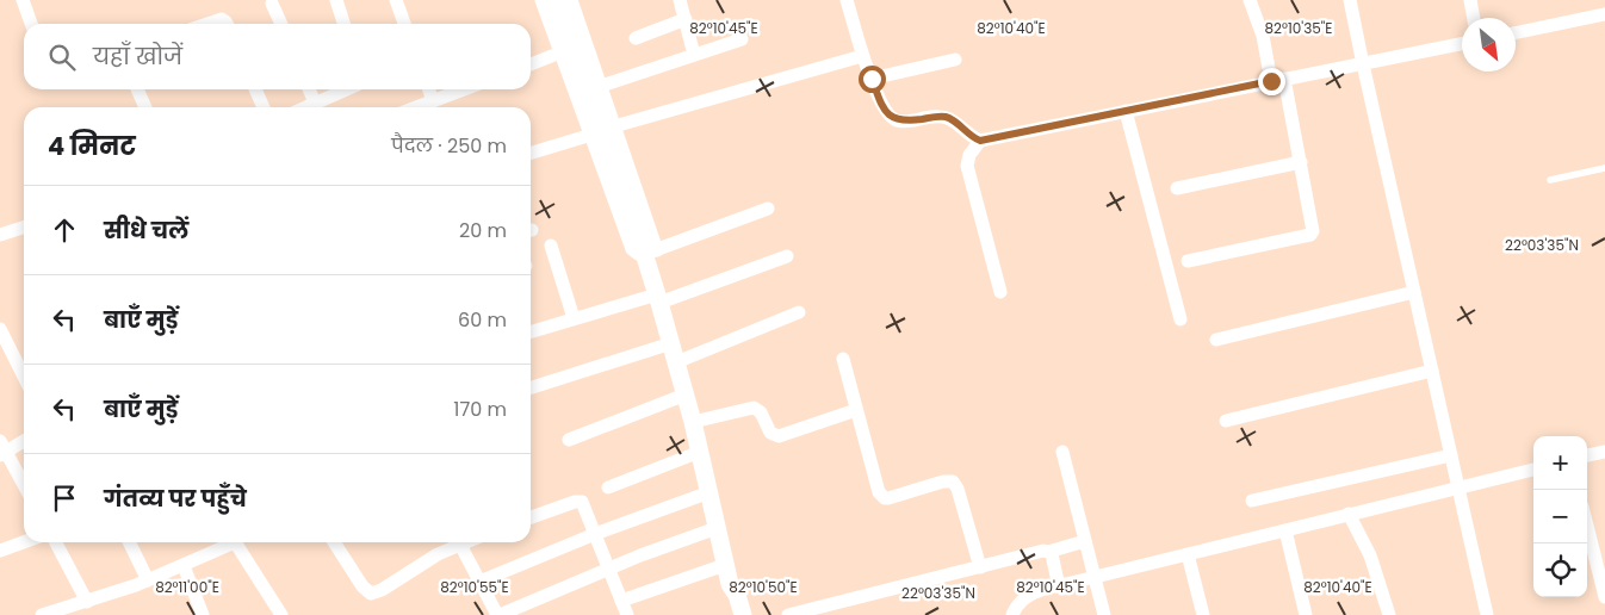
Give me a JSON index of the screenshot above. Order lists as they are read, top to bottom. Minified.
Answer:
{"north":"bottom right","page":{"search":"यहाँ खोजें","heading":["4 मिनट","पैदल · 250 m"],"list":[["सीधे चलें","20 m"],["बाएँ मुड़ें","60 m"],["बाएँ मुड़ें","170 m"],"गंतव्य पर पहुँचे"],"map_buttons":["+","−"]},"coordinates":["82°10'45\"E","82°10'40\"E","82°10'35\"E","22°03'35\"N","82°11'00\"E","82°10'55\"E","82°10'50\"E"]}
